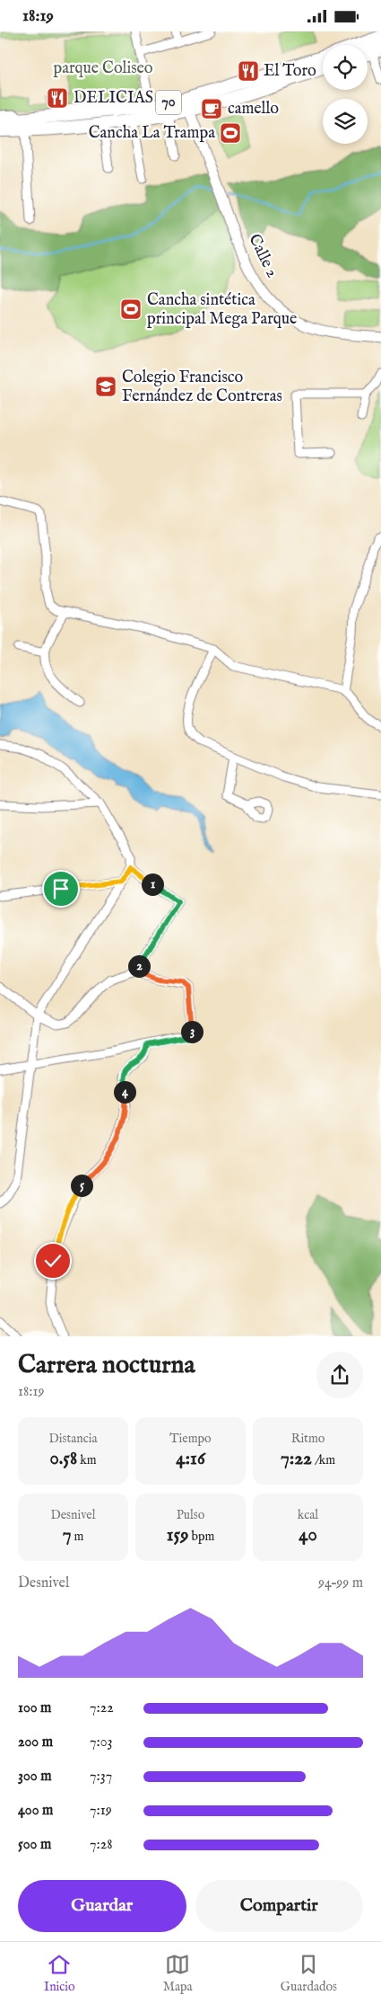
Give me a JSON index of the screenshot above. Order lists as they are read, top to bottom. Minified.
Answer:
{"streets":{"main road":["70"],"street":["Calle 2"]},"crossings":[["70","Calle 2"]],"parks":["parque Coliseo"],"places":{"restaurant":["El Toro","DELICIAS"],"cafe":["camello"],"sports":["Cancha La Trampa","Cancha sintética principal Mega Parque"],"school or university":["Colegio Francisco Fernández de Contreras"]},"page":{"status":"18:19","pins":["1","2","3","4","5"],"heading":["Carrera nocturna","18:19"],"stats":[["Distancia","0.58 km"],["Tiempo","4:16"],["Ritmo","7:22 /km"],["Desnivel","7 m"],["Pulso","159 bpm"],["kcal","40"]],"chart":["Desnivel","94–99 m"],"list":[{"name":"100 m","note":"7:22"},{"name":"200 m","note":"7:03"},{"name":"300 m","note":"7:37"},{"name":"400 m","note":"7:19"},{"name":"500 m","note":"7:28"}],"buttons":["Guardar","Compartir"],"tabs":["Inicio","Mapa","Guardados"]}}
